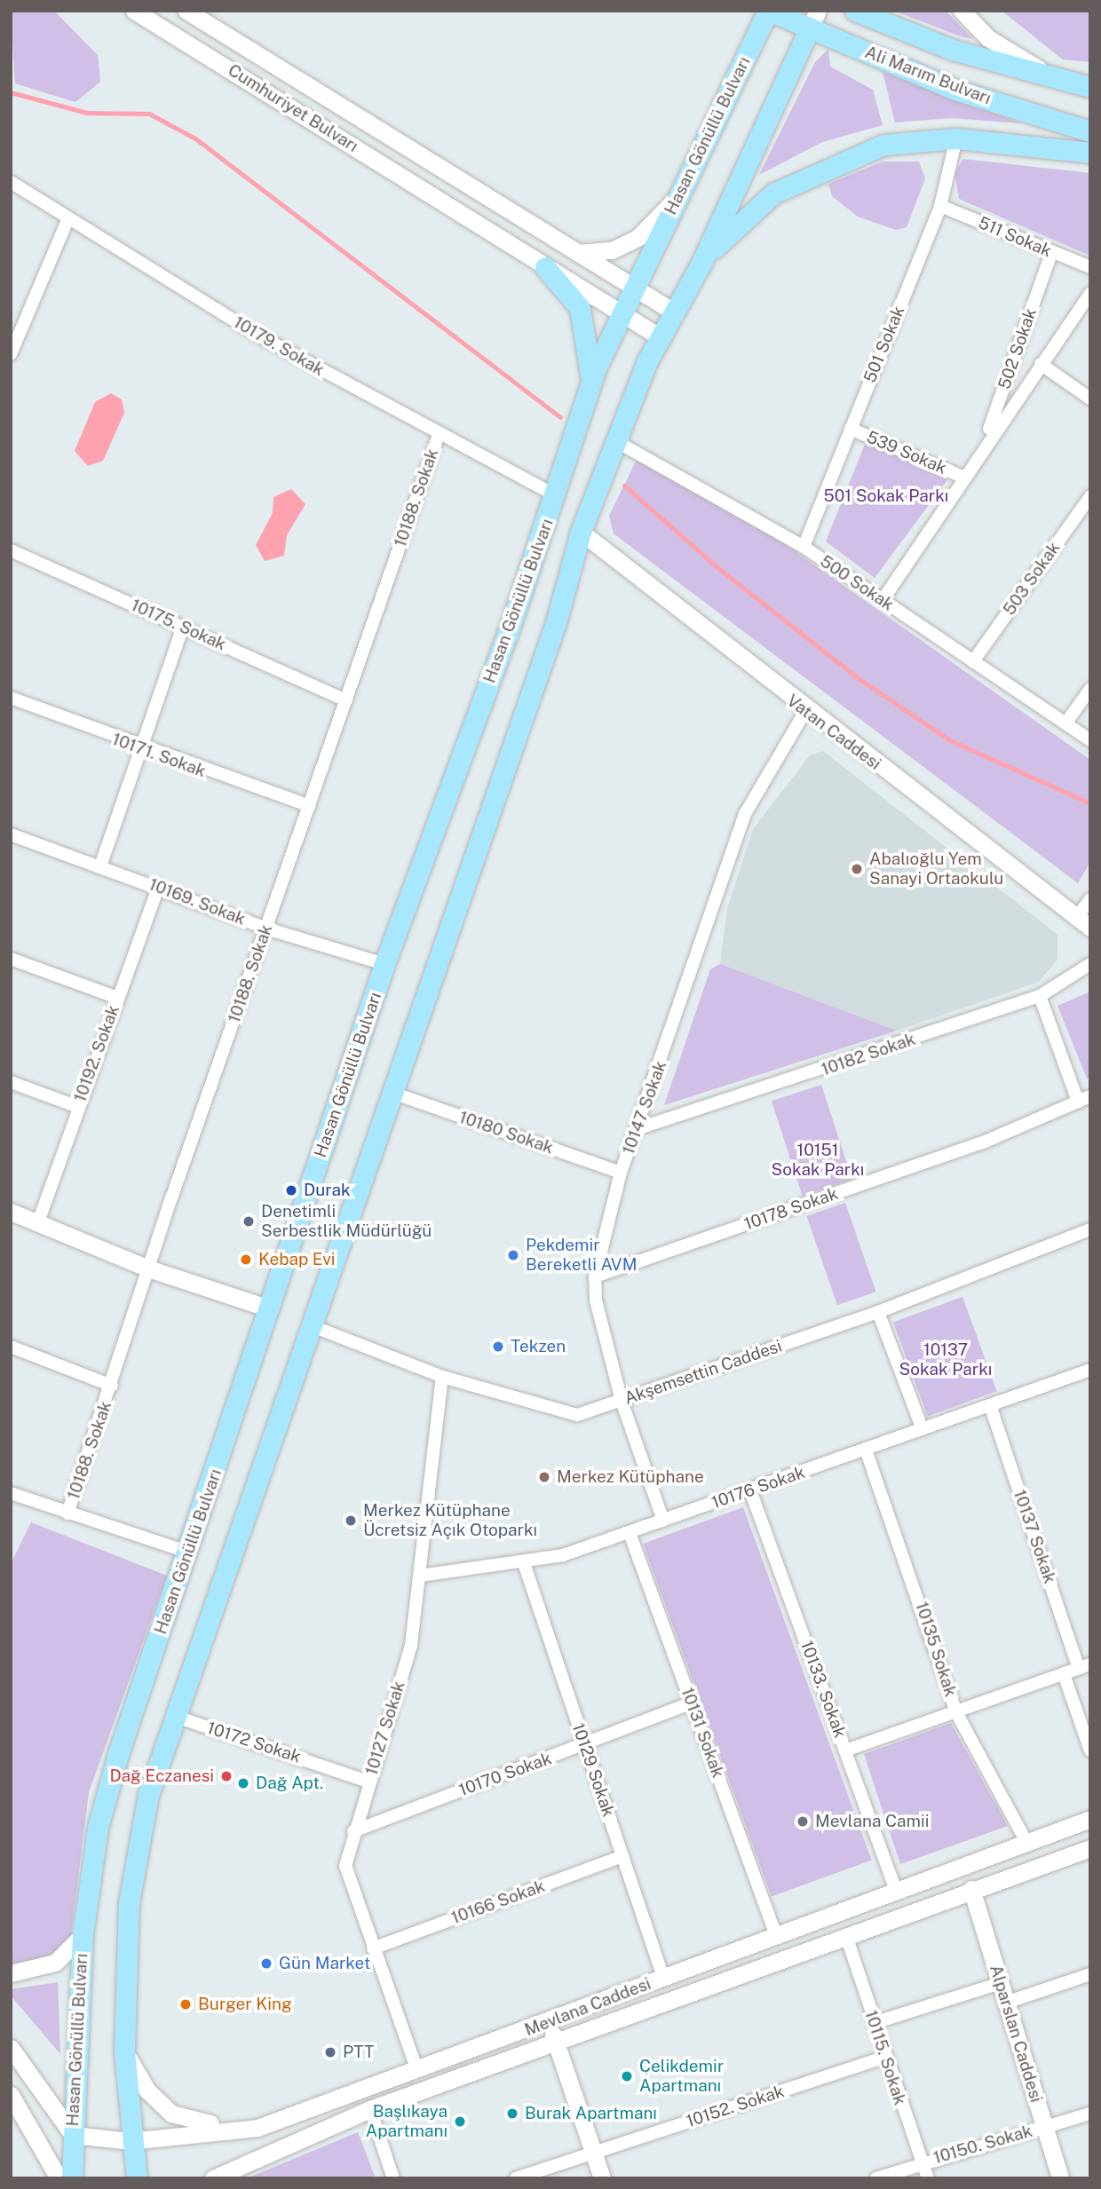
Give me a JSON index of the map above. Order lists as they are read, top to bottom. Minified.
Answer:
{"streets":{"main road":["Ali Marım Bulvarı","Hasan Gönüllü Bulvarı"],"street":["Cumhuriyet Bulvarı","511 Sokak","501 Sokak","10179. Sokak","502 Sokak","539 Sokak","10188. Sokak","503 Sokak","500 Sokak","10175. Sokak","Vatan Caddesi","10171. Sokak","10169. Sokak","10192. Sokak","10182 Sokak","10147 Sokak","10180 Sokak","10178 Sokak","Akşemsettin Caddesi","10176 Sokak","10137 Sokak","10135 Sokak","10133. Sokak","10127 Sokak","10131 Sokak","10172 Sokak","10129 Sokak","10170 Sokak","10166 Sokak","Mevlana Caddesi","Alparslan Caddesi","10115. Sokak","10152. Sokak","10150. Sokak"]},"crossings":[["Ali Marım Bulvarı","Hasan Gönüllü Bulvarı"],["Cumhuriyet Bulvarı","Hasan Gönüllü Bulvarı"],["Hasan Gönüllü Bulvarı","10179. Sokak"],["Hasan Gönüllü Bulvarı","500 Sokak"],["Hasan Gönüllü Bulvarı","Vatan Caddesi"],["Hasan Gönüllü Bulvarı","10169. Sokak"],["Hasan Gönüllü Bulvarı","10180 Sokak"],["Hasan Gönüllü Bulvarı","Akşemsettin Caddesi"],["Hasan Gönüllü Bulvarı","10172 Sokak"],["Hasan Gönüllü Bulvarı","Mevlana Caddesi"],["511 Sokak","501 Sokak"],["511 Sokak","502 Sokak"],["501 Sokak","539 Sokak"],["501 Sokak","500 Sokak"],["10179. Sokak","10188. Sokak"],["502 Sokak","539 Sokak"],["502 Sokak","500 Sokak"],["10188. Sokak","10175. Sokak"],["10188. Sokak","10171. Sokak"],["10188. Sokak","10169. Sokak"],["503 Sokak","500 Sokak"],["Vatan Caddesi","10147 Sokak"],["10169. Sokak","10192. Sokak"],["10182 Sokak","10147 Sokak"],["10147 Sokak","10180 Sokak"],["10147 Sokak","10178 Sokak"],["10147 Sokak","Akşemsettin Caddesi"],["10147 Sokak","10176 Sokak"],["Akşemsettin Caddesi","10127 Sokak"],["10176 Sokak","10137 Sokak"],["10176 Sokak","10135 Sokak"],["10176 Sokak","10133. Sokak"],["10176 Sokak","10127 Sokak"],["10176 Sokak","10131 Sokak"],["10176 Sokak","10129 Sokak"],["10135 Sokak","Mevlana Caddesi"],["10133. Sokak","Mevlana Caddesi"],["10127 Sokak","10172 Sokak"],["10127 Sokak","10170 Sokak"],["10127 Sokak","10166 Sokak"],["10127 Sokak","Mevlana Caddesi"],["10131 Sokak","10170 Sokak"],["10131 Sokak","Mevlana Caddesi"],["10129 Sokak","10170 Sokak"],["10129 Sokak","10166 Sokak"],["10129 Sokak","Mevlana Caddesi"],["Mevlana Caddesi","Alparslan Caddesi"],["Mevlana Caddesi","10115. Sokak"],["Alparslan Caddesi","10150. Sokak"],["10115. Sokak","10152. Sokak"],["10115. Sokak","10150. Sokak"]],"parks":["501 Sokak Parkı","10151 Sokak Parkı","10137 Sokak Parkı"],"places":["Abalıoğlu Yem Sanayi Ortaokulu","Durak","Denetimli Serbestlik Müdürlüğü","Pekdemir Bereketli AVM","Kebap Evi","Tekzen","Merkez Kütüphane","Merkez Kütüphane Ücretsiz Açık Otoparkı","Dağ Eczanesi","Dağ Apt.","Mevlana Camii","Gün Market","Burger King","PTT","Çelikdemir Apartmanı","Burak Apartmanı","Başlıkaya Apartmanı"]}
